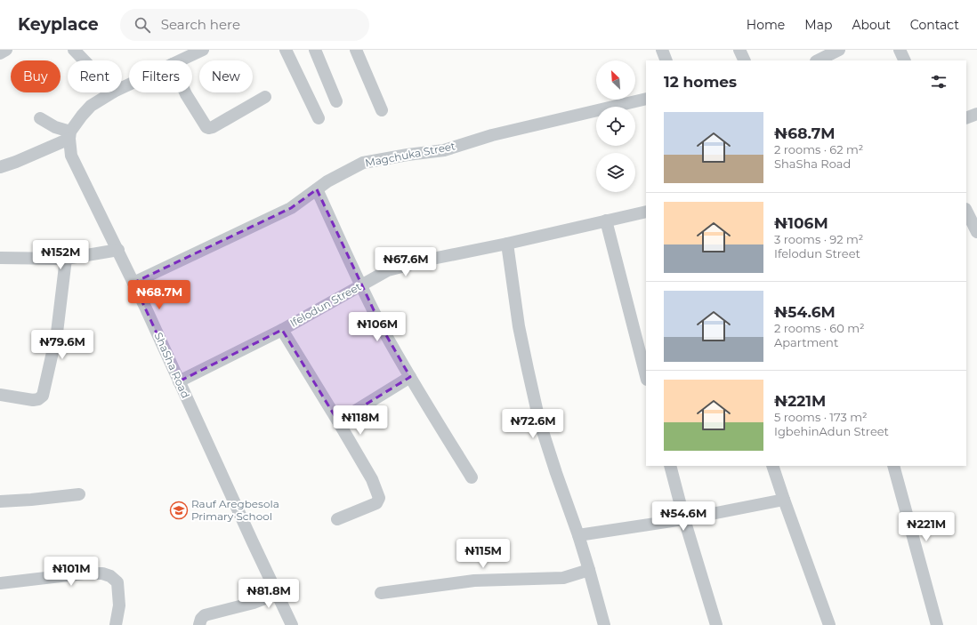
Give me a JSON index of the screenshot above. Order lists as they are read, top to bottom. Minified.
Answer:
{"streets":{"street":["Magchuka Street","Ifelodun Street","ShaSha Road"]},"crossings":[["Magchuka Street","ShaSha Road"],["Ifelodun Street","ShaSha Road"]],"places":{"school or university":["Rauf Aregbesola Primary School"]},"north":"top left","page":{"header":"Keyplace","search":"Search here","nav":["Home","Map","About","Contact"],"chip":["Buy","Rent","Filters","New"],"heading":"12 homes","list":[{"name":"₦68.7M","note":"2 rooms · 62 m² · ShaSha Road"},{"name":"₦106M","note":"3 rooms · 92 m² · Ifelodun Street"},{"name":"₦54.6M","note":"2 rooms · 60 m² · Apartment"},{"name":"₦221M","note":"5 rooms · 173 m² · IgbehinAdun Street"}],"price":["₦152M","₦67.6M","₦68.7M","₦106M","₦79.6M","₦118M","₦72.6M","₦54.6M","₦221M","₦115M","₦101M","₦81.8M"]}}
